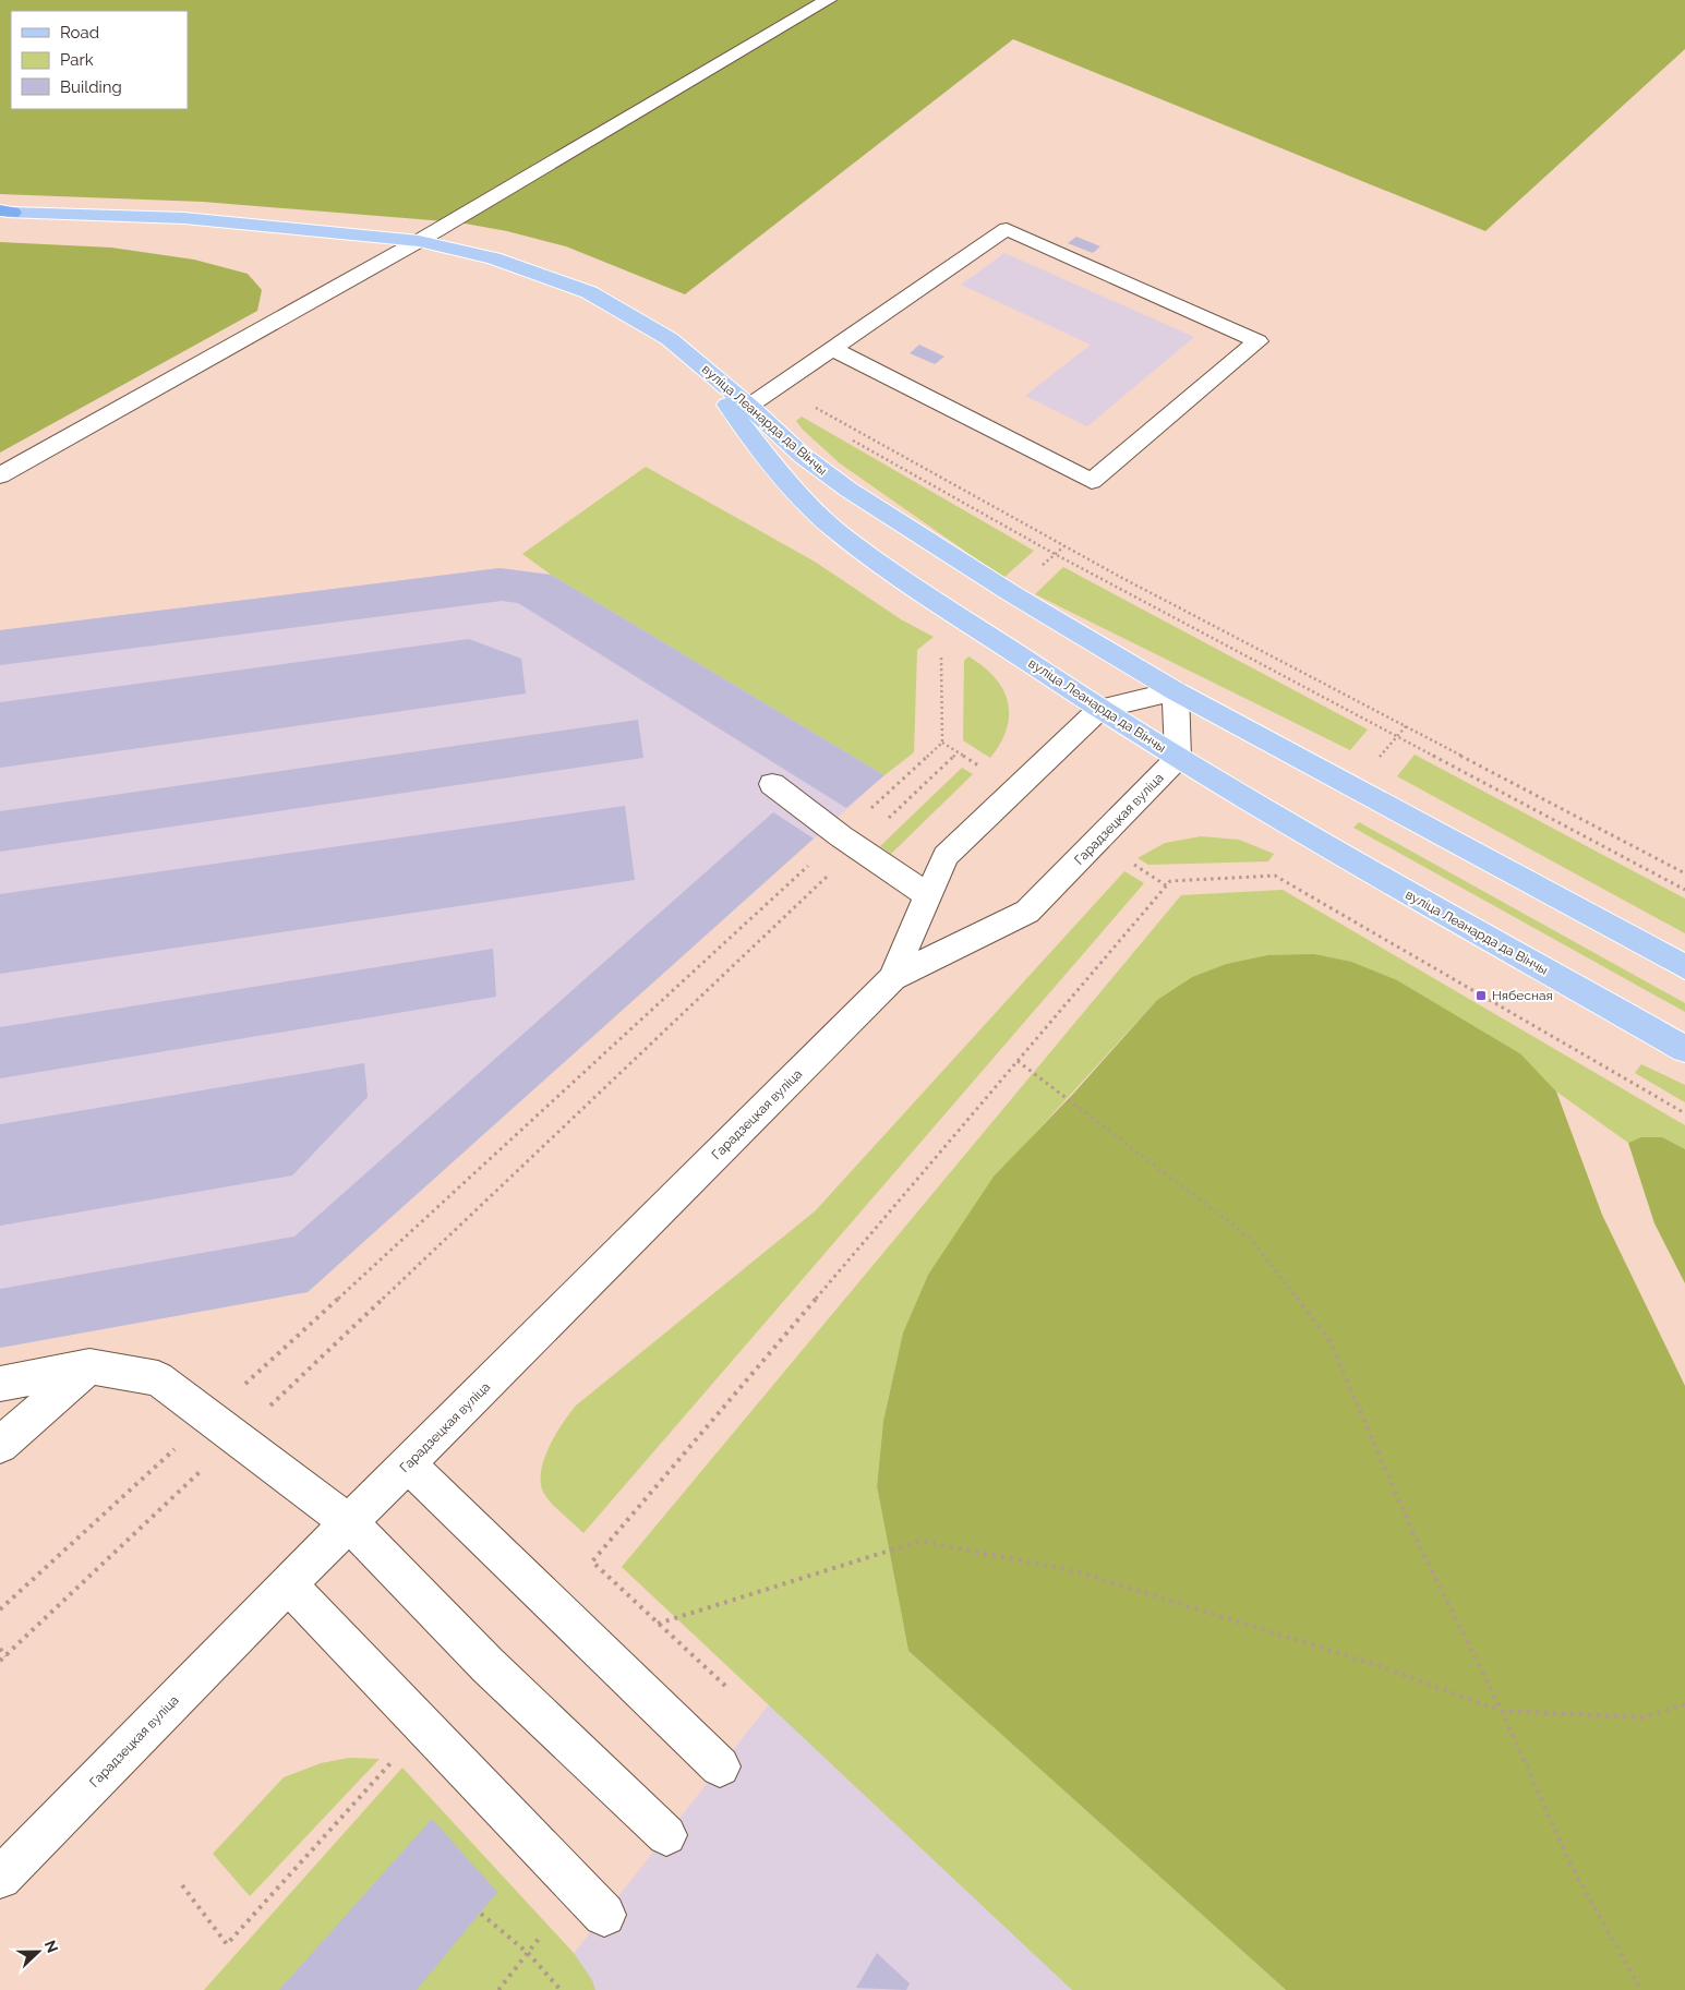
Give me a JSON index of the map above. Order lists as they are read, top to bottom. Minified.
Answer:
{"streets":{"main road":["вуліца Леанарда да Вінчы"],"street":["Гарадзецкая вуліца"]},"crossings":[["вуліца Леанарда да Вінчы","Гарадзецкая вуліца"]],"places":{"transit":["Нябесная"]},"legend":["Road","Park","Building"],"north":"right"}
